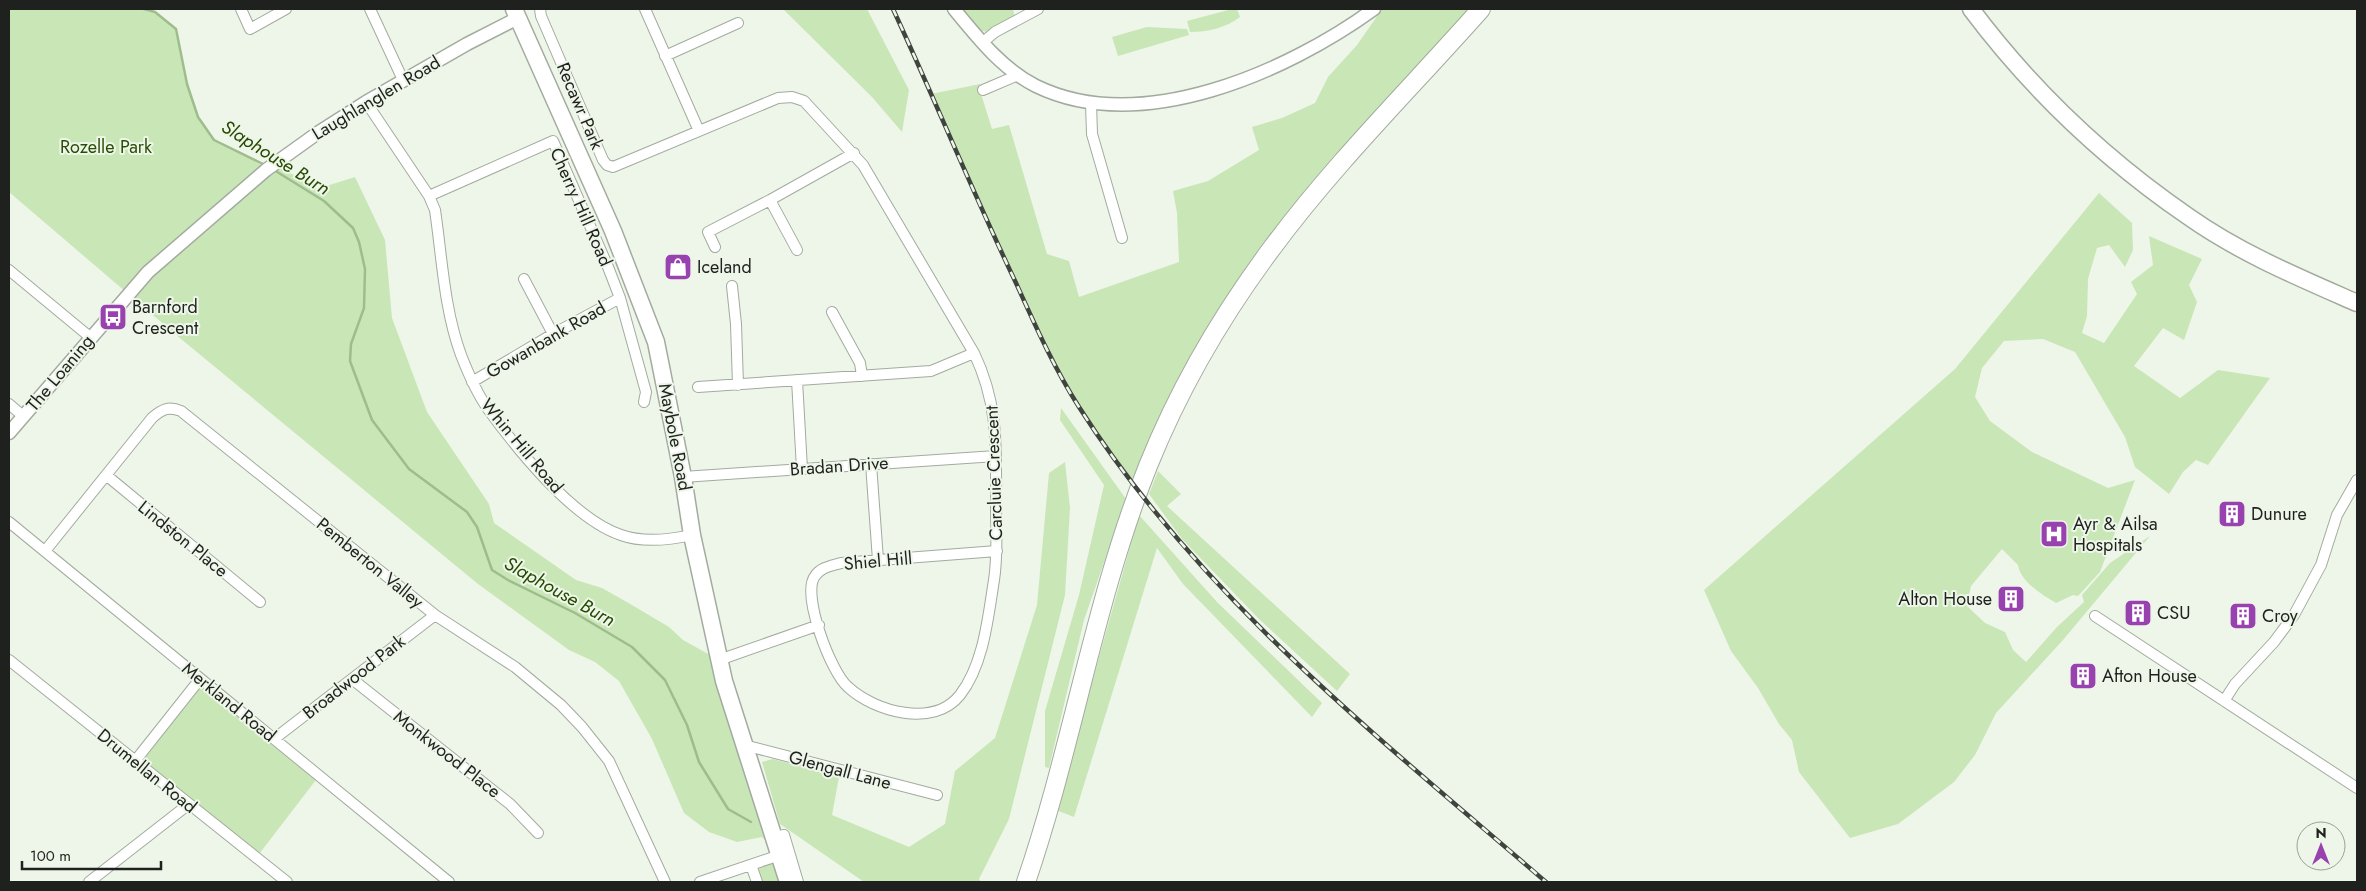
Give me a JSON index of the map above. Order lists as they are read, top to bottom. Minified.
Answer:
{"streets":{"main road":["Maybole Road"],"street":["Laughlanglen Road","Recawr Park","Cherry Hill Road","Gowanbank Road","The Loaning","Whin Hill Road","Bradan Drive","Carcluie Crescent","Lindston Place","Shiel Hill","Pemberton Valley","Broadwood Park","Merkland Road","Monkwood Place","Glengall Lane","Drumellan Road"]},"crossings":[["Laughlanglen Road","The Loaning"],["Laughlanglen Road","Maybole Road"],["Laughlanglen Road","Whin Hill Road"],["Recawr Park","Carcluie Crescent"],["Cherry Hill Road","Gowanbank Road"],["Cherry Hill Road","Whin Hill Road"],["Gowanbank Road","Whin Hill Road"],["Maybole Road","Whin Hill Road"],["Maybole Road","Bradan Drive"],["Maybole Road","Glengall Lane"],["Bradan Drive","Carcluie Crescent"],["Carcluie Crescent","Shiel Hill"],["Lindston Place","Pemberton Valley"],["Pemberton Valley","Broadwood Park"],["Pemberton Valley","Merkland Road"],["Broadwood Park","Merkland Road"],["Broadwood Park","Monkwood Place"]],"water":["Slaphouse Burn"],"parks":["Rozelle Park"],"places":{"shop":["Iceland"],"bus stop":["Barnford Crescent"],"building":["Dunure","Alton House","CSU","Croy","Afton House"],"hospital":["Ayr & Ailsa Hospitals"]},"scale_bar":"100 m","north":"top"}
